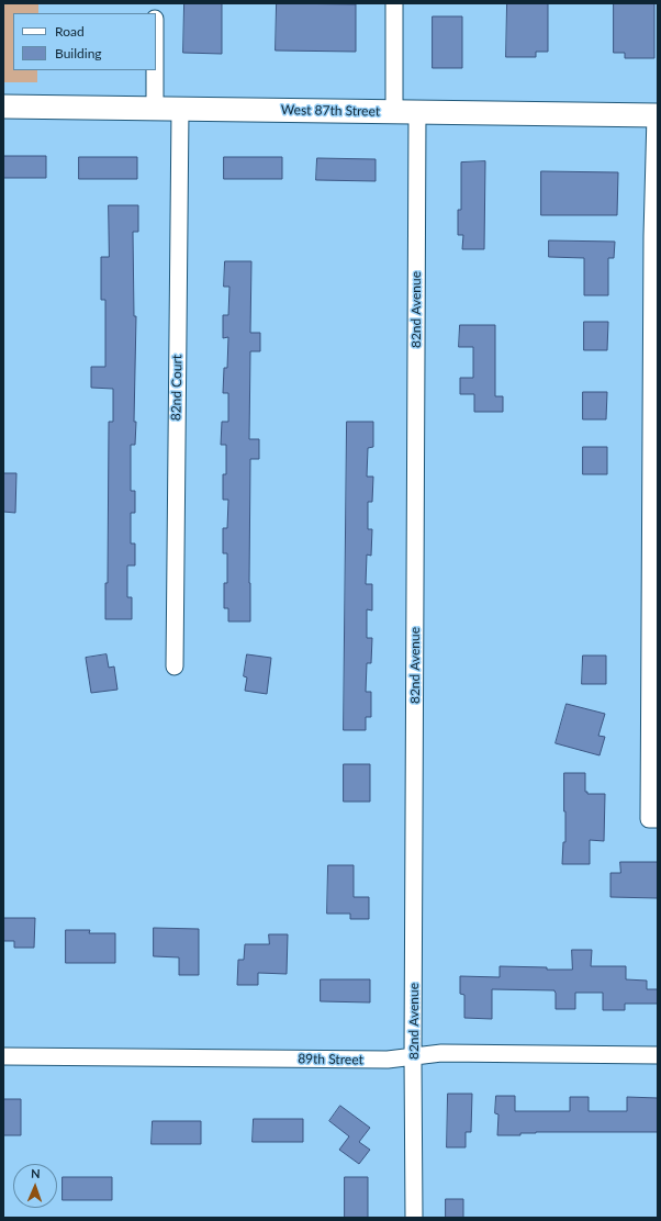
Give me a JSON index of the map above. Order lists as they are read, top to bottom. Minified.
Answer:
{"streets":{"main road":["West 87th Street"],"street":["82nd Avenue","82nd Court","89th Street"]},"crossings":[["West 87th Street","82nd Avenue"],["West 87th Street","82nd Court"],["82nd Avenue","89th Street"]],"legend":["Road","Building"],"north":"top"}
